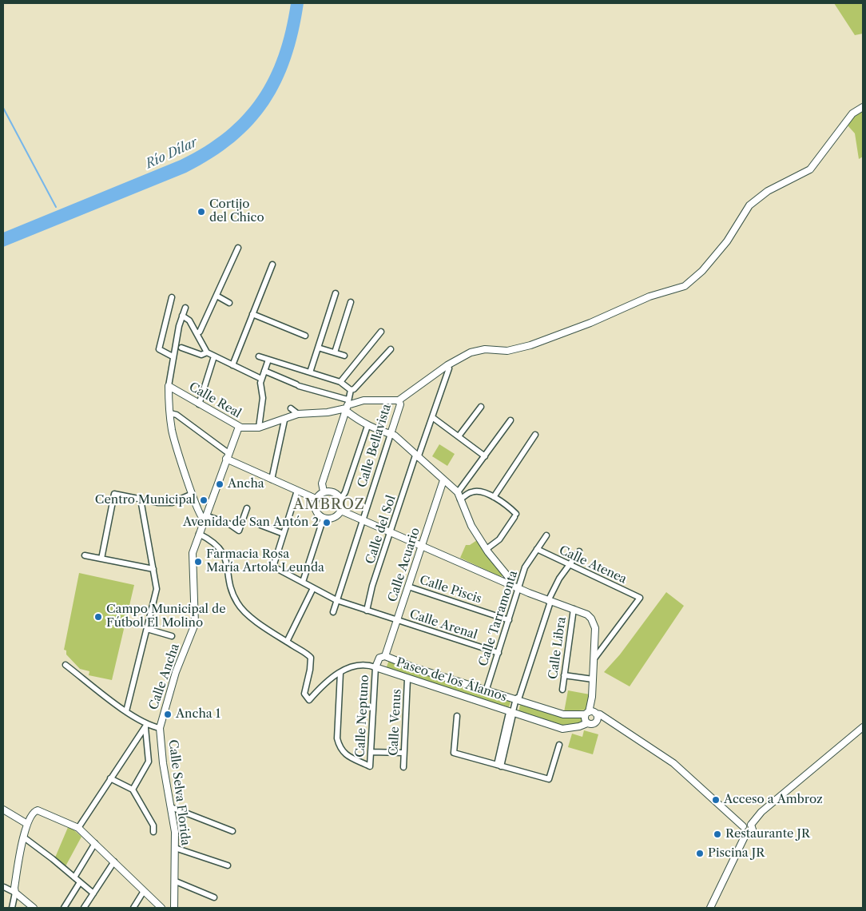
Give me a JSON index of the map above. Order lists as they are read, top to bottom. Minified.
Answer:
{"streets":{"street":["Calle Real","Calle Bellavista","Calle del Sol","Calle Acuario","Calle Atenea","Calle Piscis","Calle Tarramonta","Calle Arenal","Calle Libra","Calle Ancha","Paseo de los Álamos","Calle Neptuno","Calle Venus","Calle Selva Florida"]},"crossings":[["Calle Real","Calle Bellavista"],["Calle Real","Calle Ancha"],["Calle Bellavista","Calle Arenal"],["Calle del Sol","Calle Arenal"],["Calle Acuario","Calle Piscis"],["Calle Acuario","Calle Arenal"],["Calle Acuario","Paseo de los Álamos"],["Calle Atenea","Calle Tarramonta"],["Calle Piscis","Calle Tarramonta"],["Calle Tarramonta","Calle Arenal"],["Calle Tarramonta","Paseo de los Álamos"],["Calle Ancha","Calle Selva Florida"],["Paseo de los Álamos","Calle Neptuno"],["Paseo de los Álamos","Calle Venus"]],"districts":["AMBROZ"],"water":["Río Dílar"],"places":["Cortijo del Chico","Ancha","Centro Municipal","Avenida de San Antón 2","Farmacia Rosa María Artola Leunda","Campo Municipal de Fútbol El Molino","Ancha 1","Acceso a Ambroz","Restaurante JR","Piscina JR"]}
